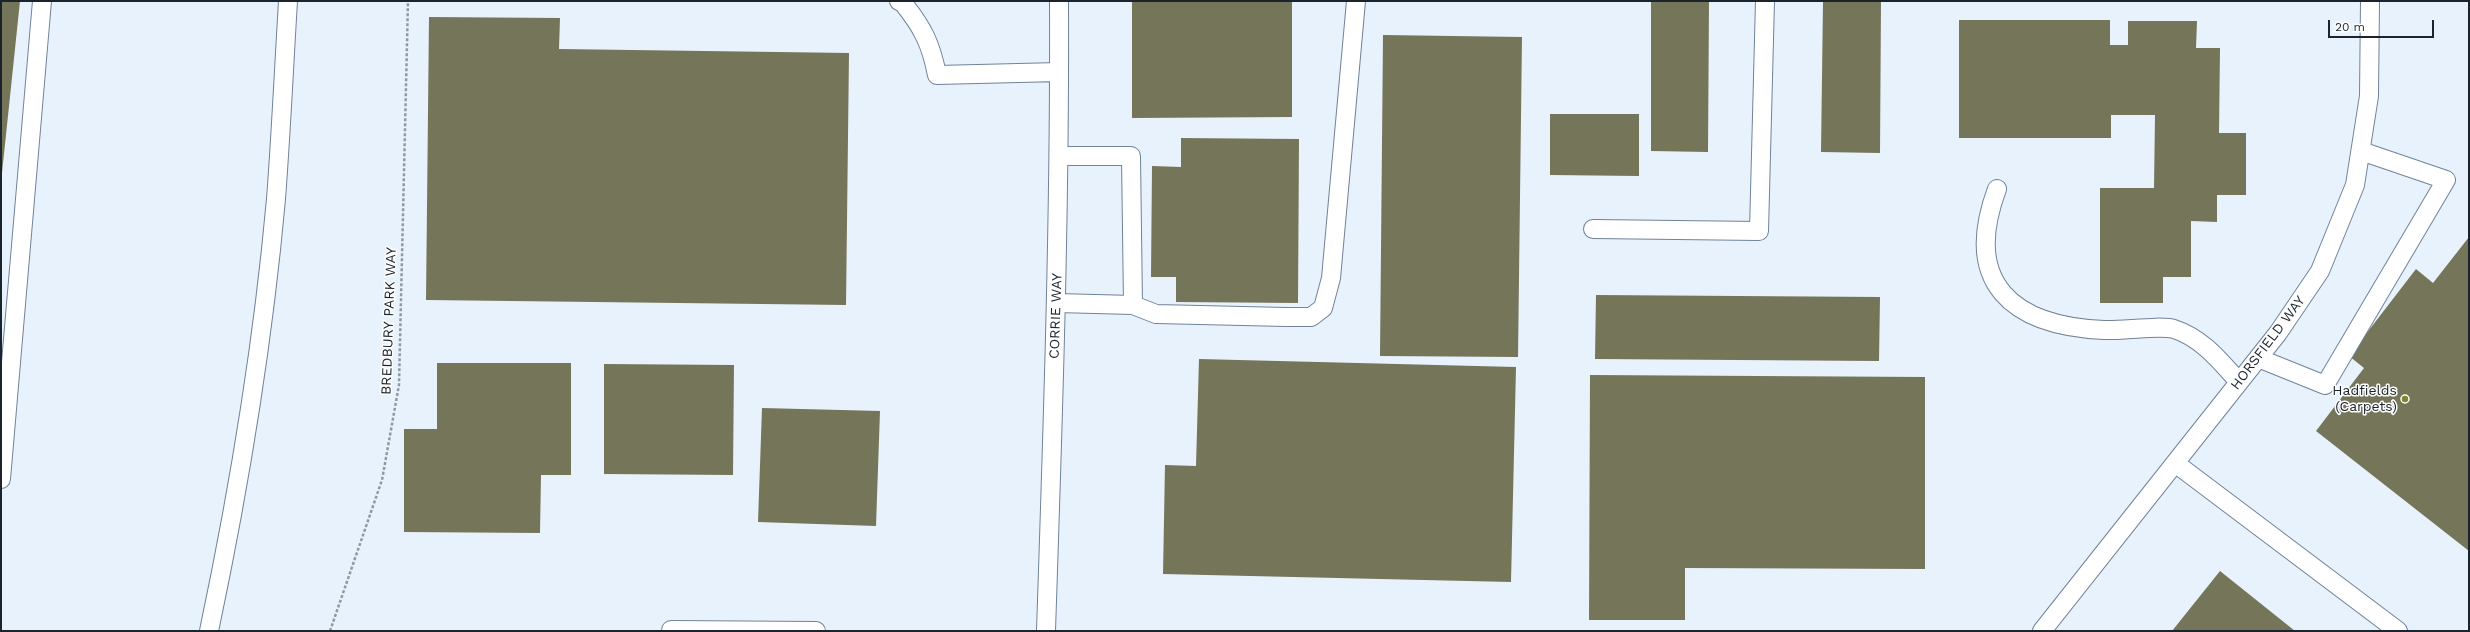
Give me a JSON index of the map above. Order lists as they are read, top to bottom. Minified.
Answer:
{"streets":{"lane":["CORRIE WAY","HORSFIELD WAY"],"path":["BREDBURY PARK WAY"]},"places":["Hadfields (Carpets)"],"scale_bar":"20 m"}
